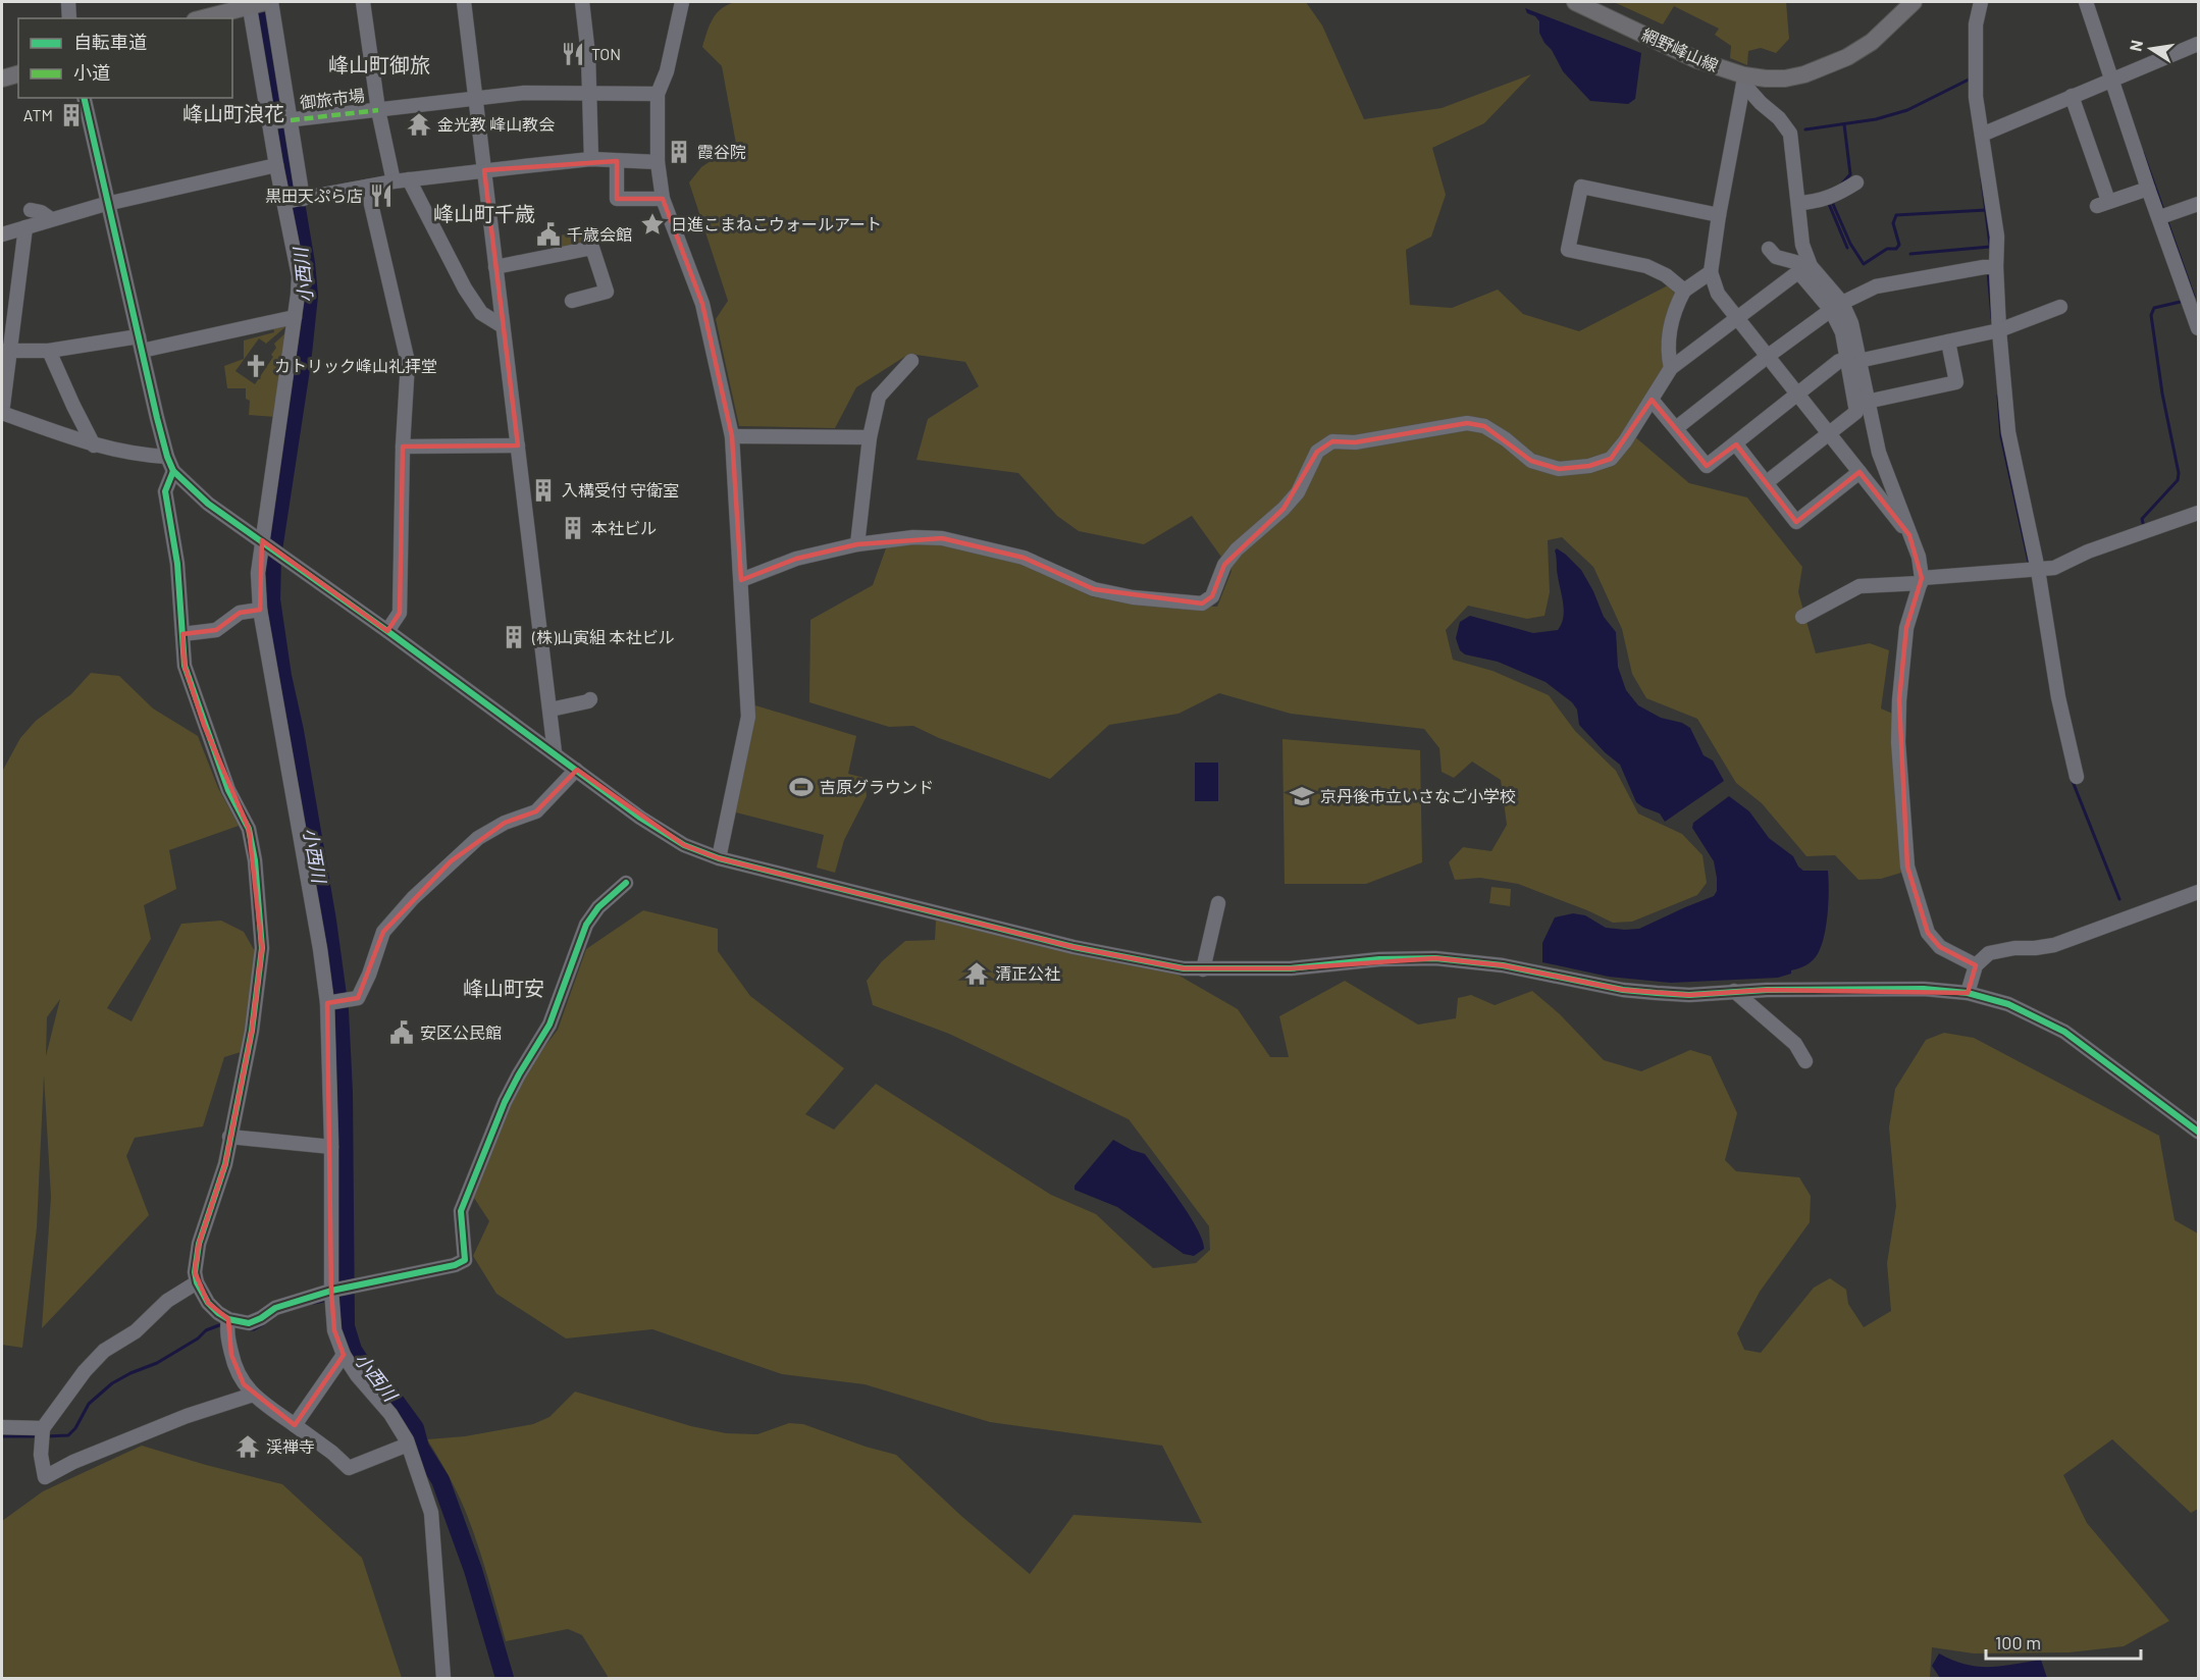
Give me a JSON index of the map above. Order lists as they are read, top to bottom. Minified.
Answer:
{"streets":{"main road":["網野峰山線"],"street":["御旅市場"]},"districts":["峰山町御旅","峰山町浪花","峰山町千歳","峰山町安"],"water":["小西川"],"places":{"restaurant":["TON","黒田天ぷら店"],"building":["ATM","霞谷院","入構受付 守衛室","本社ビル","(株)山寅組 本社ビル"],"temple":["金光教 峰山教会","清正公社","渓禅寺"],"place":["日進こまねこウォールアート"],"public building":["千歳会館","安区公民館"],"church":["カトリック峰山礼拝堂"],"sports":["吉原グラウンド"],"school or university":["京丹後市立いさなご小学校"]},"legend":["自転車道","小道"],"scale_bar":"100 m","north":"left"}
